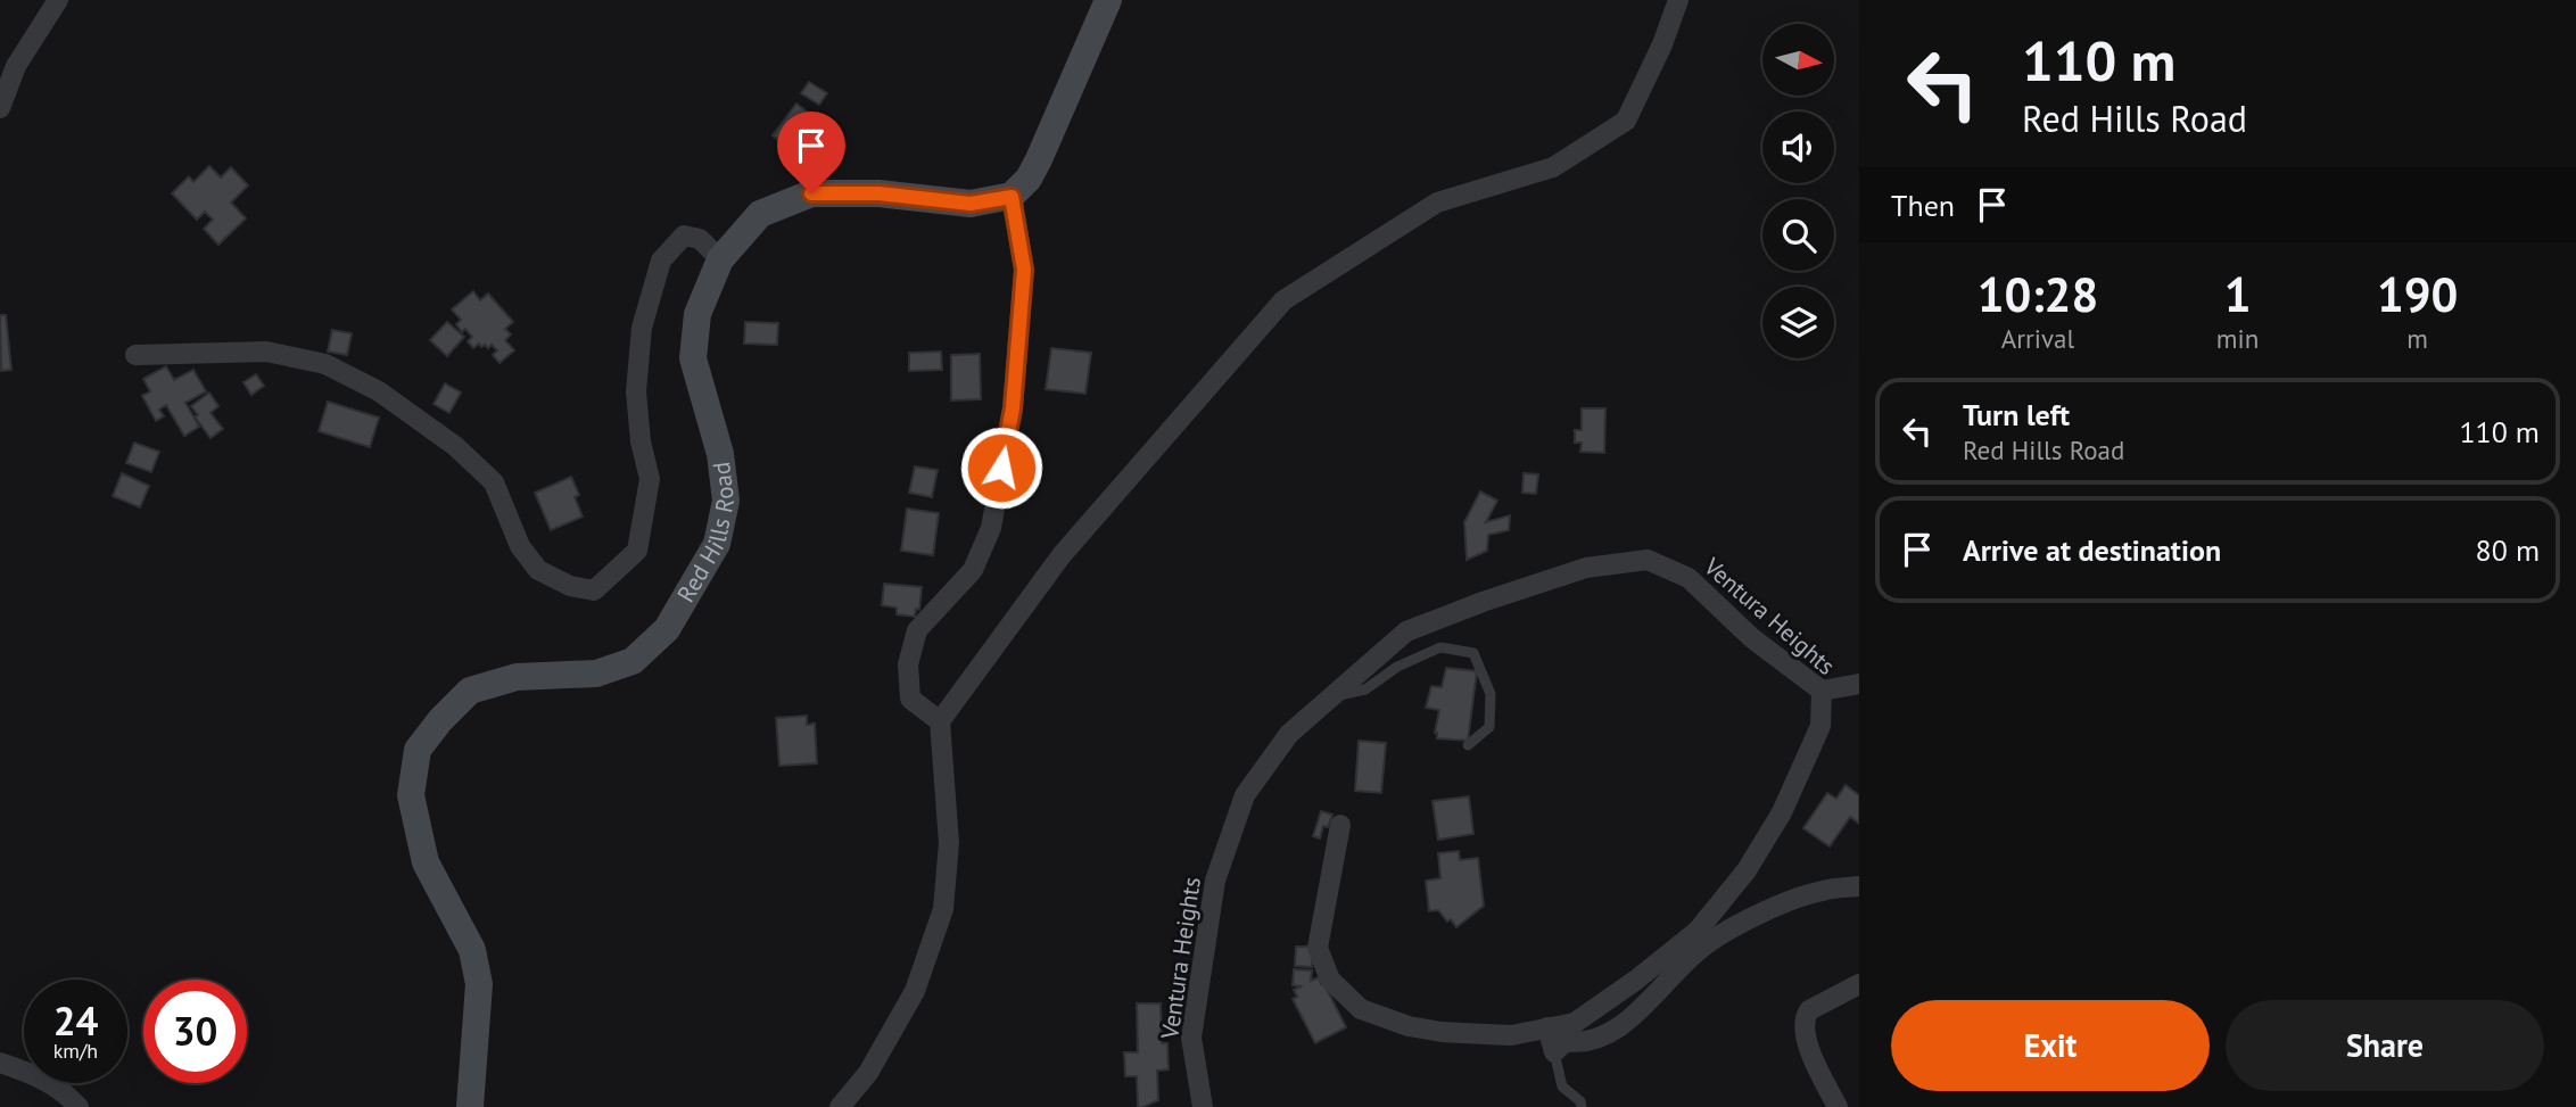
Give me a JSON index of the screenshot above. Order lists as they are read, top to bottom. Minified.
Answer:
{"streets":{"main road":["Red Hills Road"],"street":["Ventura Heights"]},"north":"right","page":{"turn":["110 m","Red Hills Road"],"then":"Then","eta":["10:28","Arrival","1","min","190","m"],"list":[{"name":"Turn left","note":"Red Hills Road","value":"110 m"},{"name":"Arrive at destination","value":"80 m"}],"speed":"24 km/h","limit":"30","buttons":["Exit","Share"]}}
